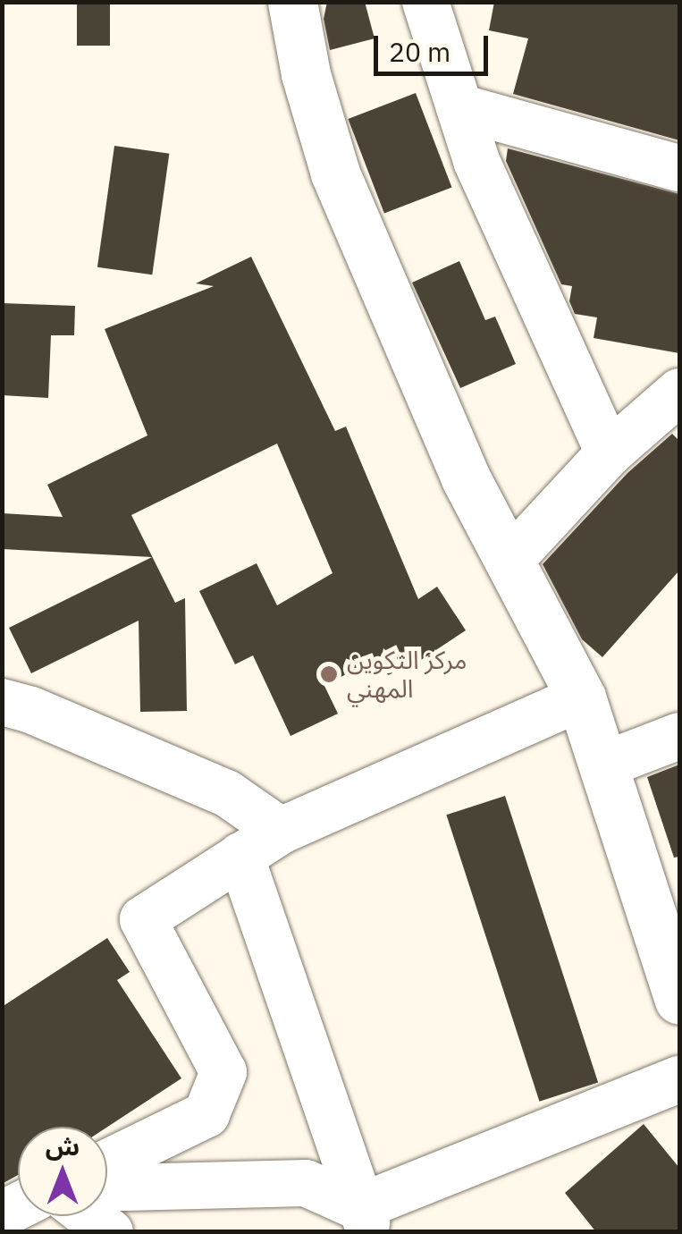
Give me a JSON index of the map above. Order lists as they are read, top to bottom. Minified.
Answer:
{"places":["مركز التكوين المهني"],"scale_bar":"20 m","north":"top"}
